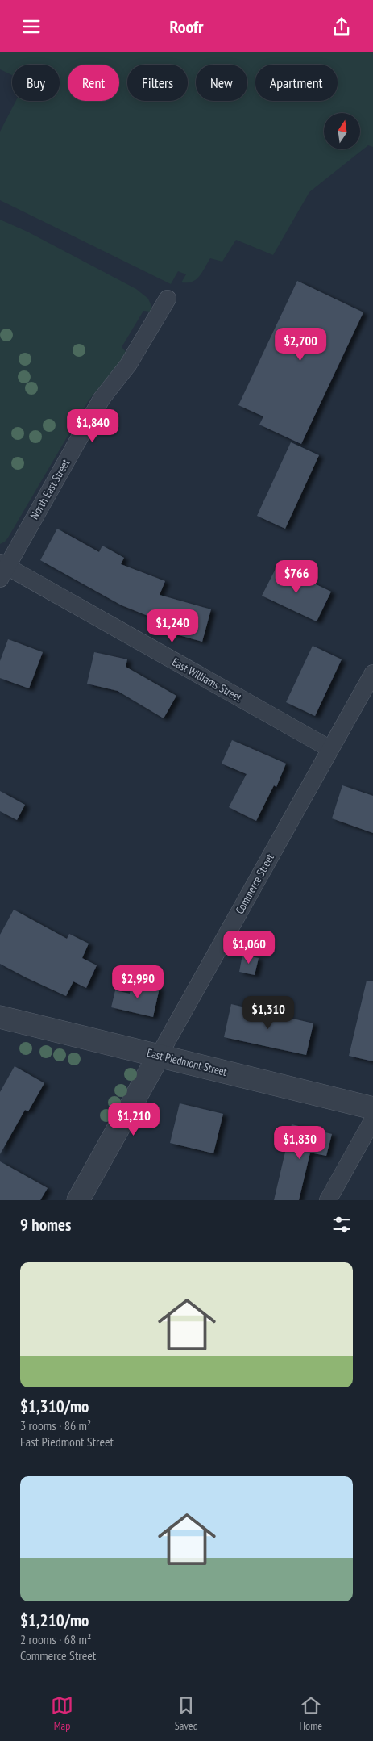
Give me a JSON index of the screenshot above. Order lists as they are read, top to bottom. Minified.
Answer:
{"streets":{"street":["North East Street","East Williams Street","Commerce Street","East Piedmont Street"]},"crossings":[["North East Street","East Williams Street"],["East Williams Street","Commerce Street"],["Commerce Street","East Piedmont Street"]],"north":"top","page":{"header":"Roofr","chip":["Buy","Rent","Filters","New","Apartment"],"price":["$2,700","$1,840","$766","$1,240","$1,060","$2,990","$1,310","$1,210","$1,830"],"heading":"9 homes","list":[{"name":"$1,310/mo","note":"3 rooms · 86 m² · East Piedmont Street"},{"name":"$1,210/mo","note":"2 rooms · 68 m² · Commerce Street"}],"tabs":["Map","Saved","Home"]}}
